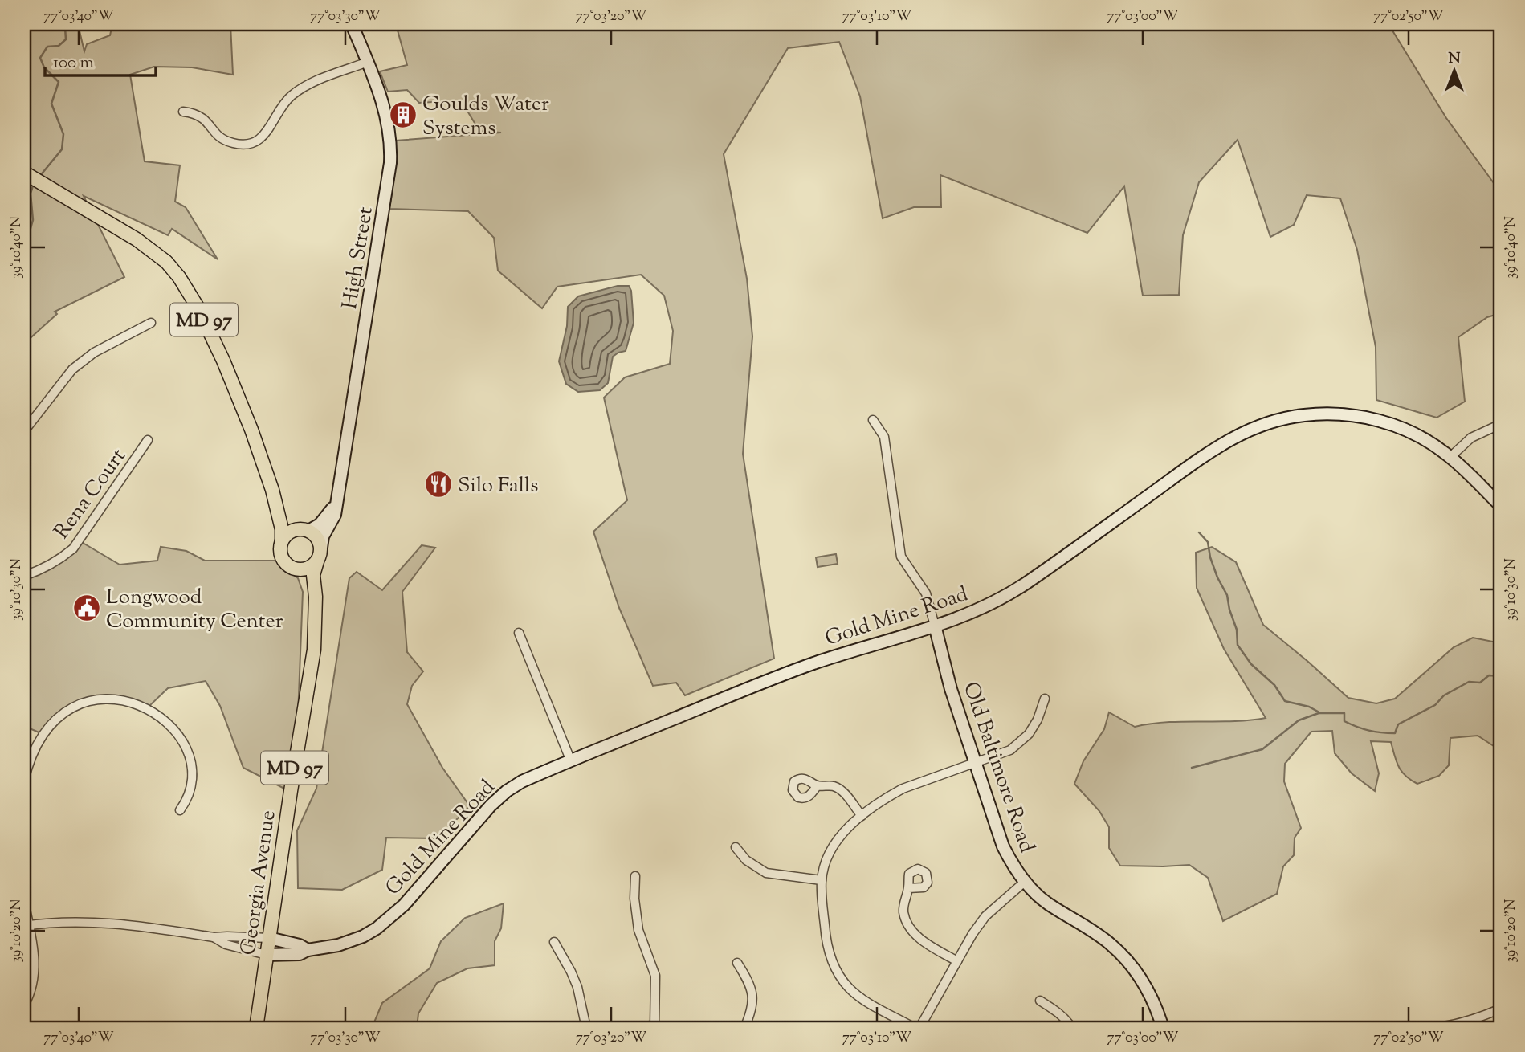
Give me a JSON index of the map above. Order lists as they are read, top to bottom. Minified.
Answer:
{"streets":{"main road":["MD 97","Georgia Avenue"],"street":["High Street","Rena Court","Gold Mine Road","Old Baltimore Road"]},"crossings":[["High Street","MD 97"],["High Street","Georgia Avenue"],["MD 97","Georgia Avenue"],["Gold Mine Road","Old Baltimore Road"],["Gold Mine Road","Georgia Avenue"]],"places":{"building":["Goulds Water Systems"],"restaurant":["Silo Falls"],"public building":["Longwood Community Center"]},"scale_bar":"100 m","north":"top","coordinates":["77°03'40\"W","77°03'30\"W","77°03'20\"W","77°03'10\"W","77°03'00\"W","77°02'50\"W","39°10'40\"N","39°10'30\"N","39°10'20\"N"]}
